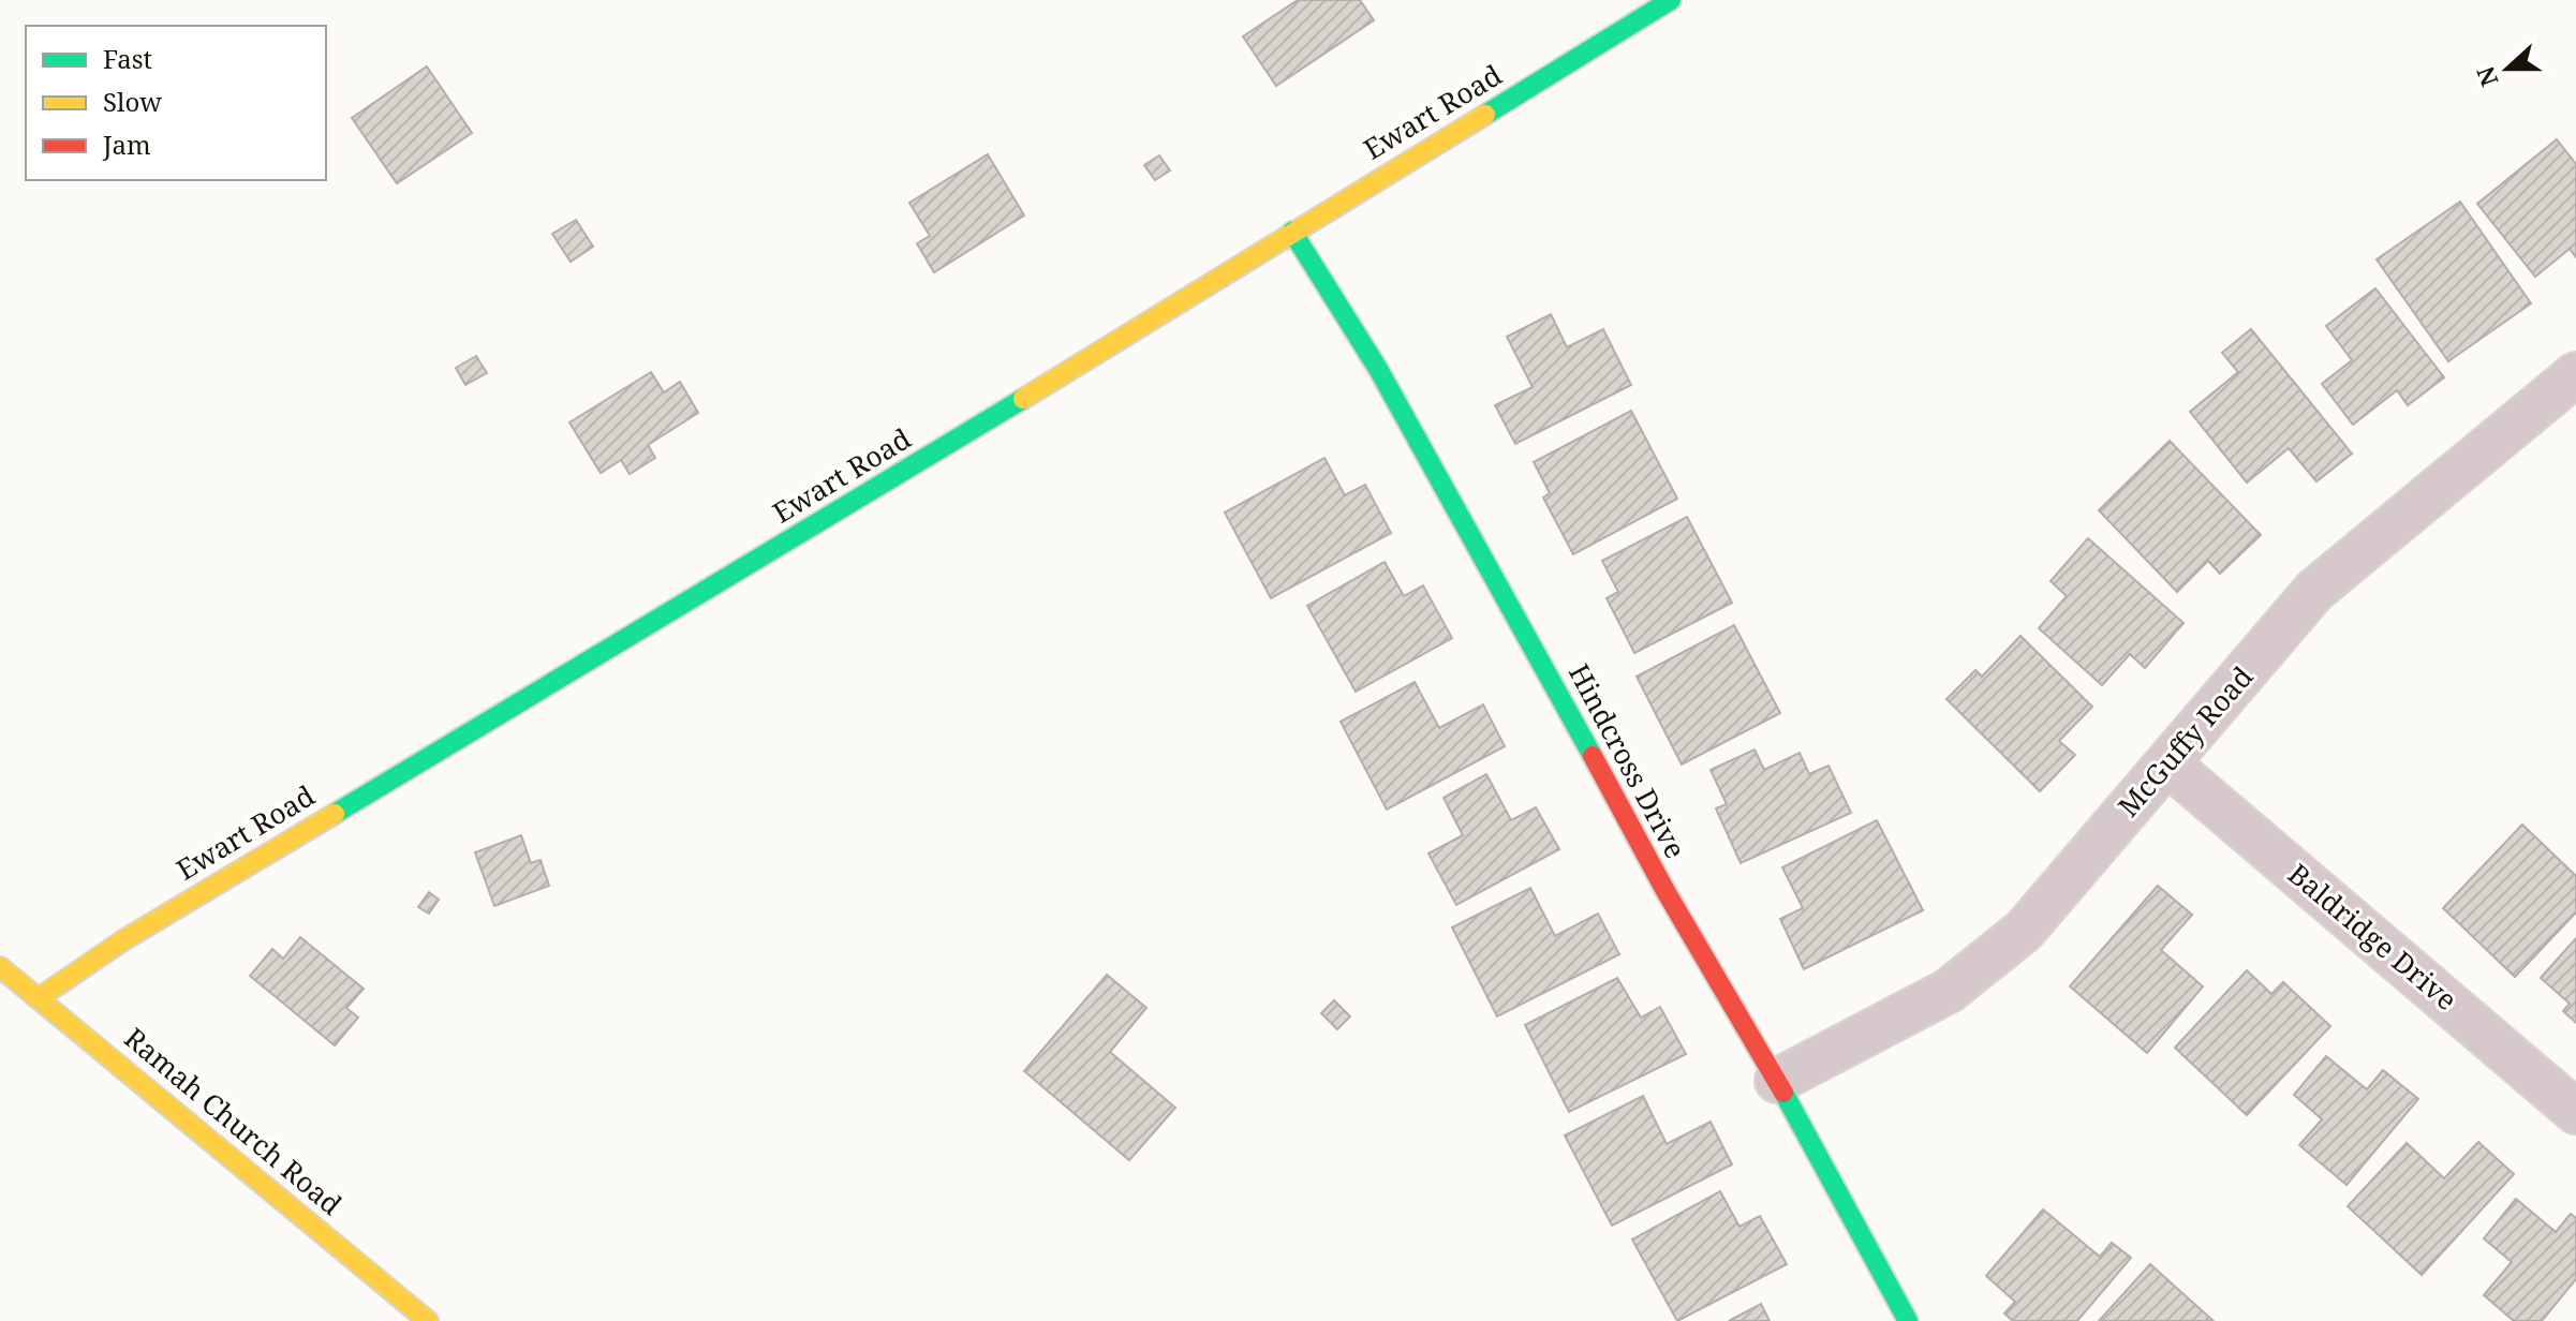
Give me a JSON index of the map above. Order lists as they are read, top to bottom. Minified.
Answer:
{"streets":{"street":["Ewart Road","McGuffy Road","Hindcross Drive","Baldridge Drive","Ramah Church Road"]},"crossings":[["Ewart Road","Hindcross Drive"],["Ewart Road","Ramah Church Road"],["McGuffy Road","Hindcross Drive"],["McGuffy Road","Baldridge Drive"]],"legend":["Fast","Slow","Jam"],"north":"left"}
